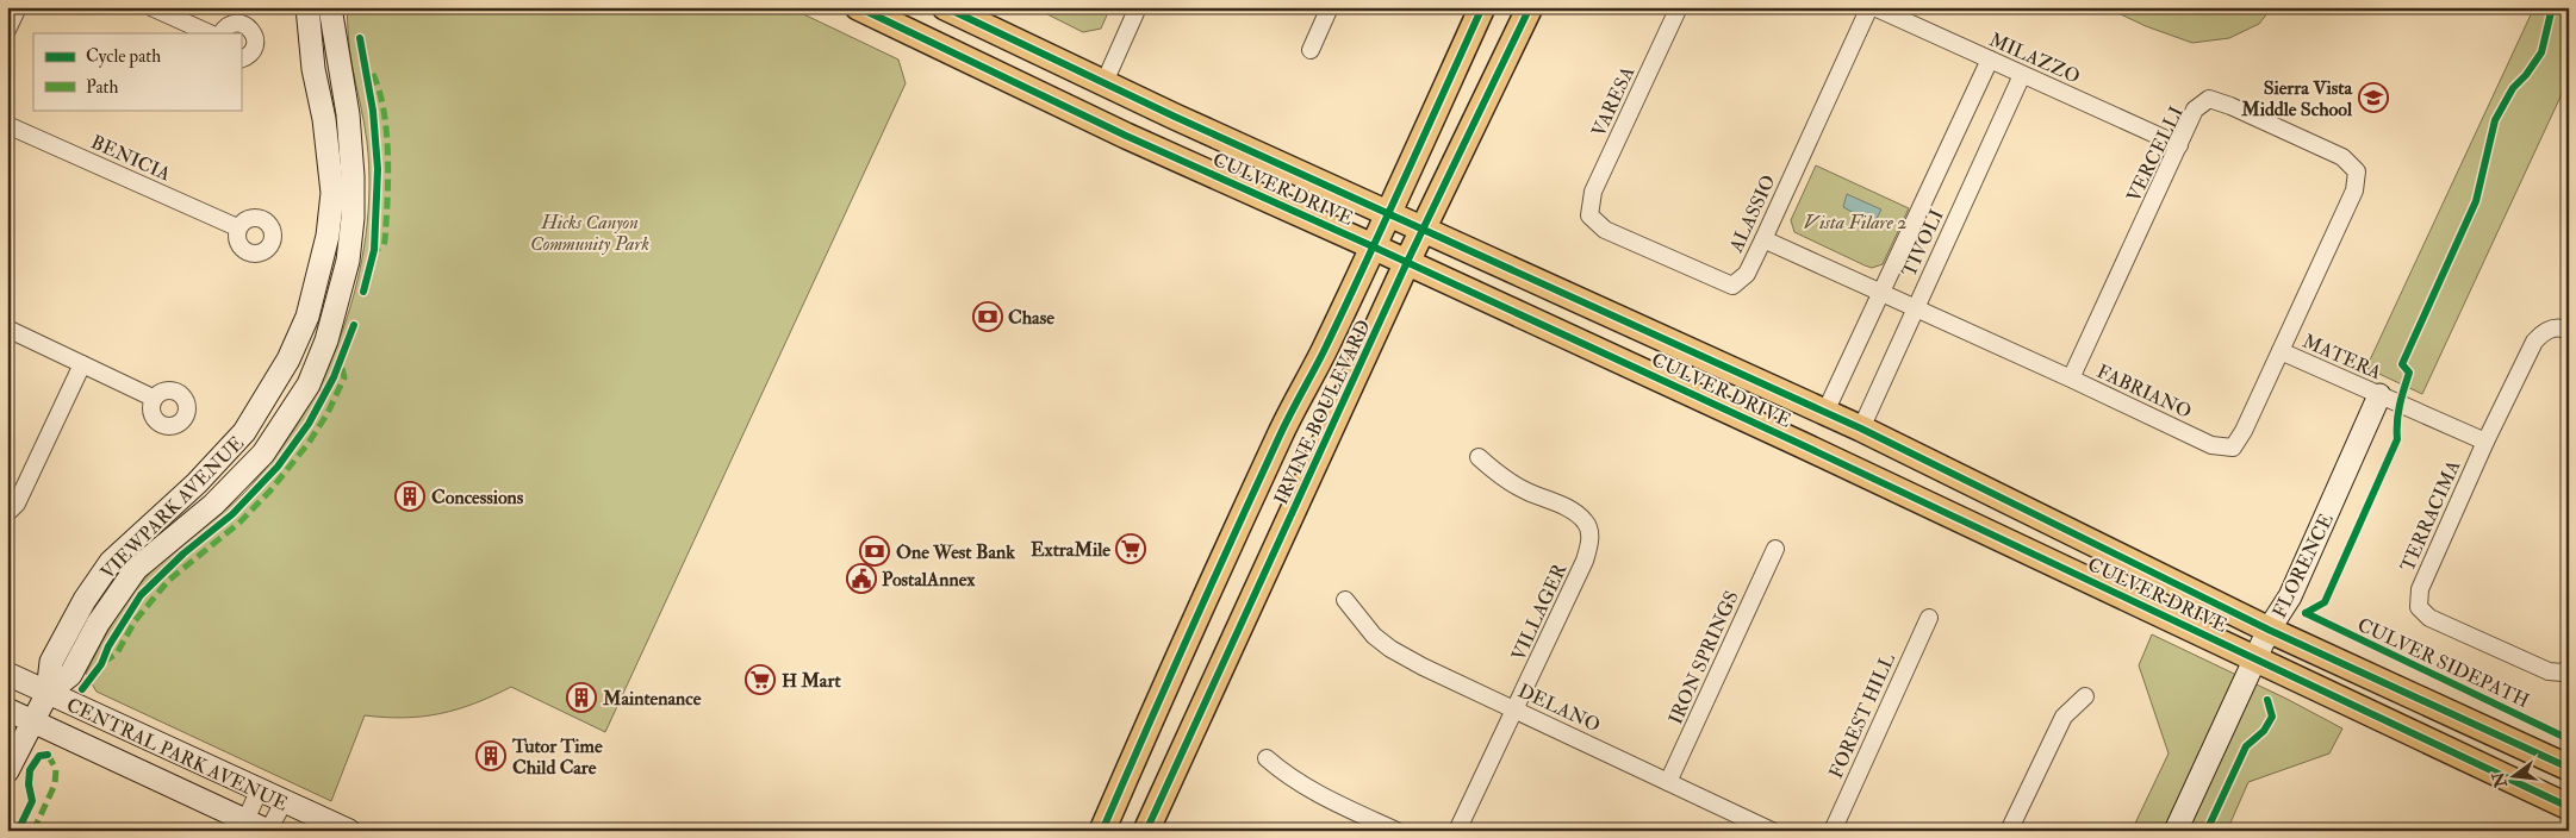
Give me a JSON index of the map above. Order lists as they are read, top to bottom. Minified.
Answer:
{"streets":{"main road":["CULVER DRIVE","IRVINE BOULEVARD"],"street":["MILAZZO","VARESA","VERCELLI","BENICIA","ALASSIO","TIVOLI","MATERA","FABRIANO","VIEWPARK AVENUE","TERRACIMA","FLORENCE","VILLAGER","IRON SPRINGS","DELANO","FOREST HILL","CENTRAL PARK AVENUE"],"cycle path":["CULVER SIDEPATH"]},"crossings":[["MILAZZO","VERCELLI"],["MILAZZO","TIVOLI"],["VARESA","ALASSIO"],["VERCELLI","FABRIANO"],["CULVER DRIVE","TIVOLI"],["CULVER DRIVE","IRVINE BOULEVARD"],["CULVER DRIVE","FLORENCE"],["ALASSIO","FABRIANO"],["TIVOLI","FABRIANO"],["MATERA","FABRIANO"],["MATERA","TERRACIMA"],["MATERA","FLORENCE"],["VIEWPARK AVENUE","CENTRAL PARK AVENUE"],["VILLAGER","DELANO"],["IRON SPRINGS","DELANO"]],"parks":["Hicks Canyon Community Park","Vista Filare 2"],"places":{"school or university":["Sierra Vista Middle School"],"bank":["Chase","One West Bank"],"building":["Concessions","Maintenance","Tutor Time Child Care"],"supermarket":["ExtraMile","H Mart"],"public building":["PostalAnnex"]},"legend":["Cycle path","Path"],"north":"left"}
